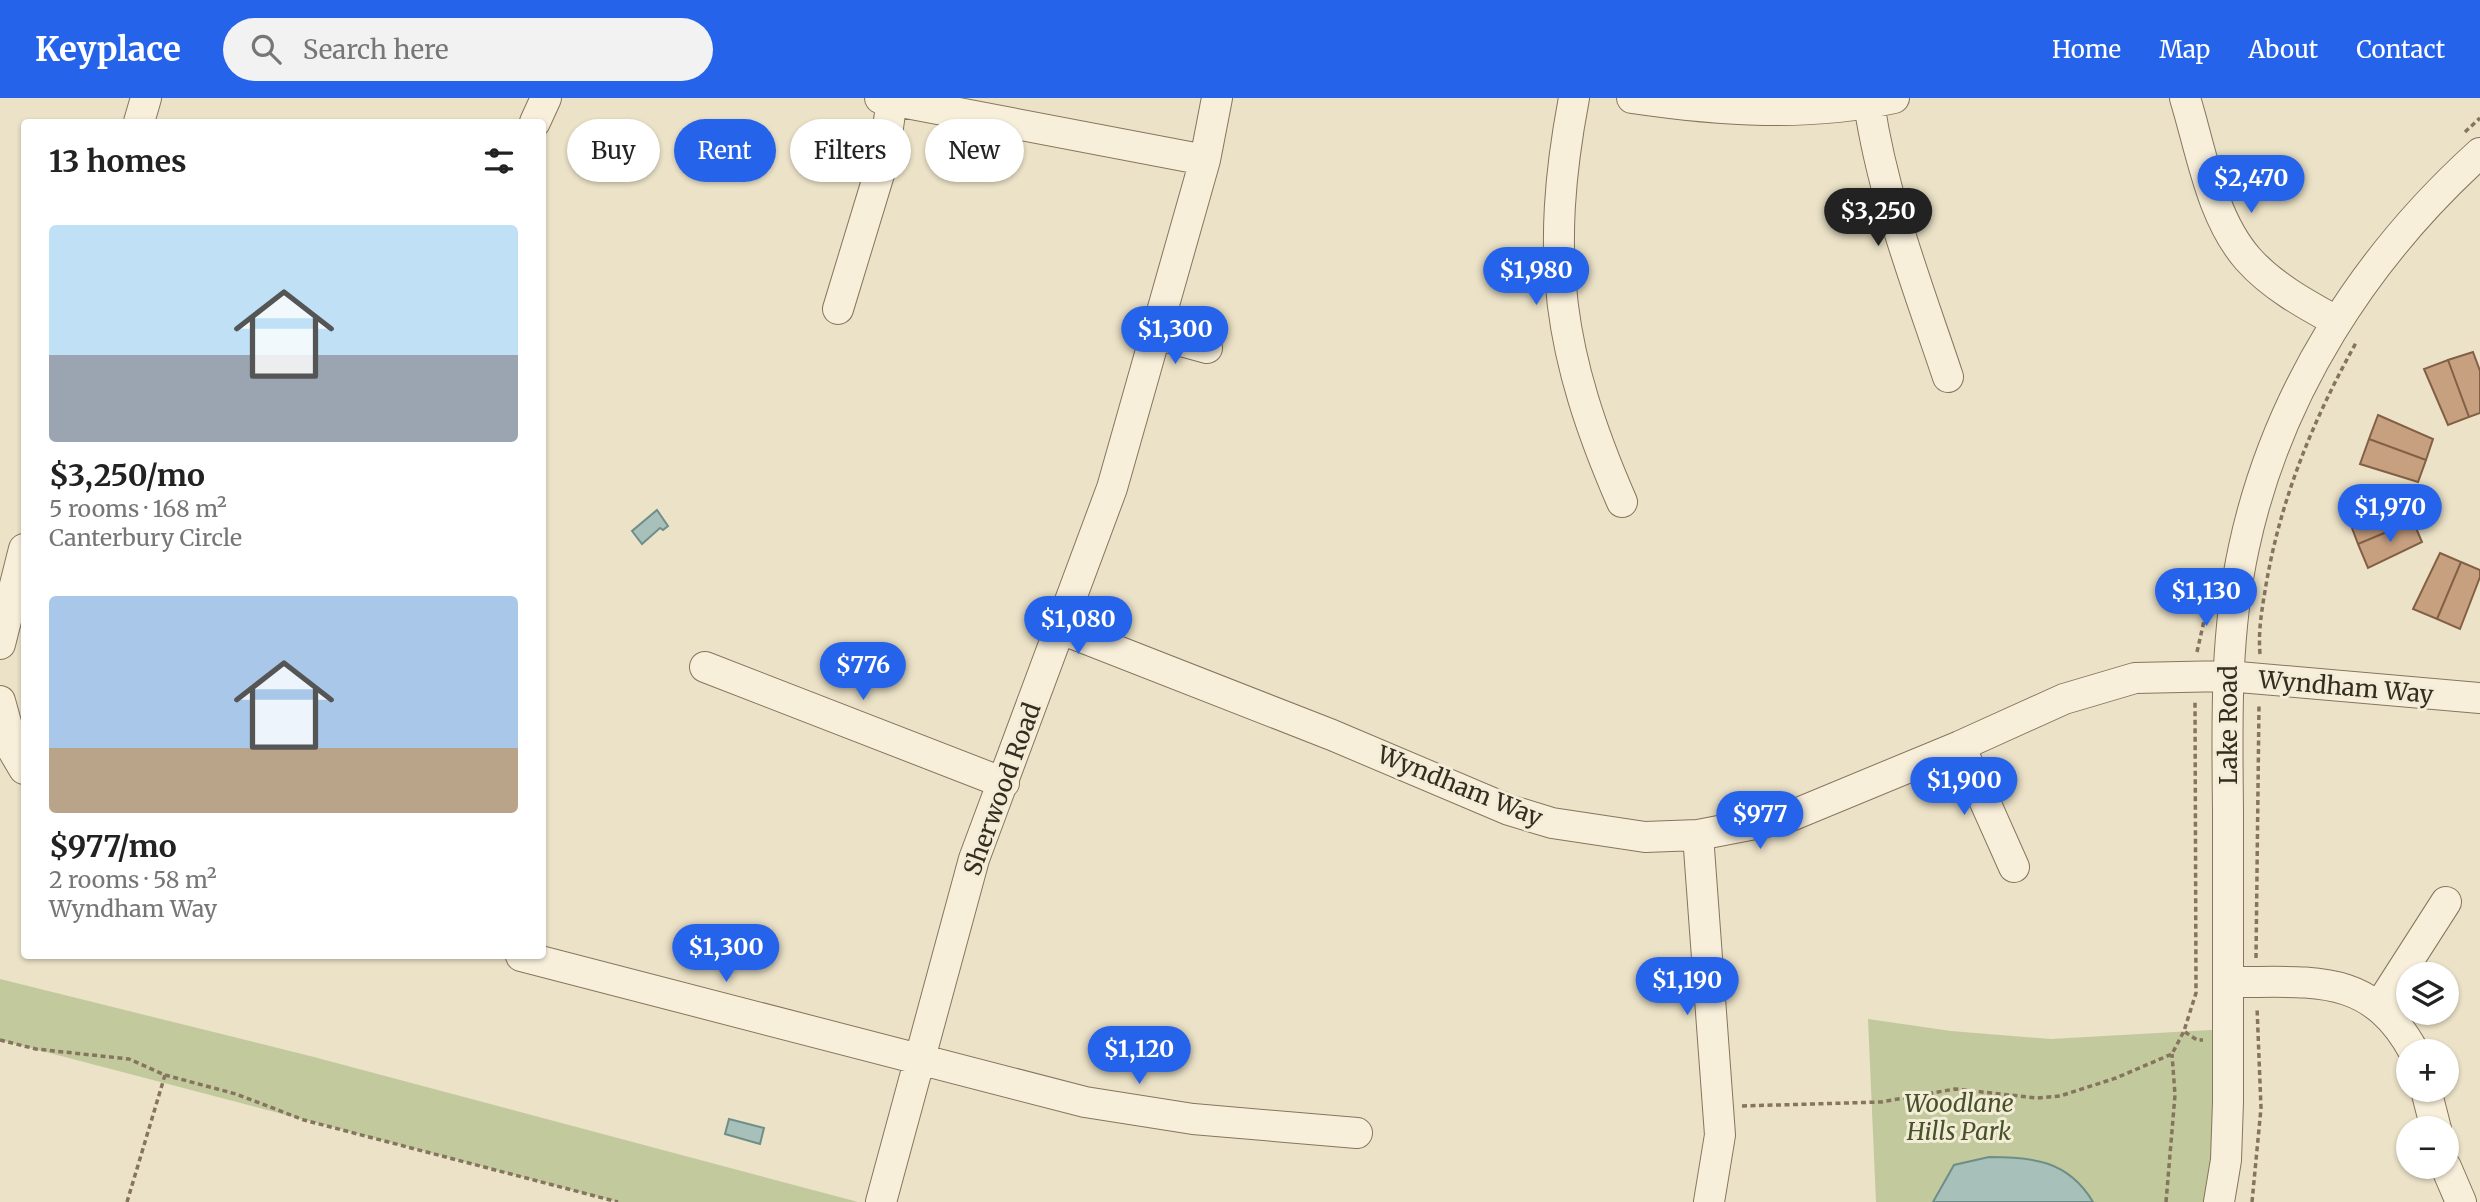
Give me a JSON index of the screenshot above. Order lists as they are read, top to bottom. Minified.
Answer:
{"streets":{"street":["Wyndham Way","Lake Road","Sherwood Road"]},"crossings":[["Wyndham Way","Lake Road"],["Wyndham Way","Sherwood Road"]],"parks":["Woodlane Hills Park"],"page":{"header":"Keyplace","search":"Search here","nav":["Home","Map","About","Contact"],"chip":["Buy","Rent","Filters","New"],"heading":"13 homes","price":["$2,470","$3,250","$1,980","$1,300","$1,970","$1,130","$1,080","$776","$1,900","$977","$1,300","$1,190","$1,120"],"list":[{"name":"$3,250/mo","note":"5 rooms · 168 m² · Canterbury Circle"},{"name":"$977/mo","note":"2 rooms · 58 m² · Wyndham Way"}],"map_buttons":["+","−"]}}
